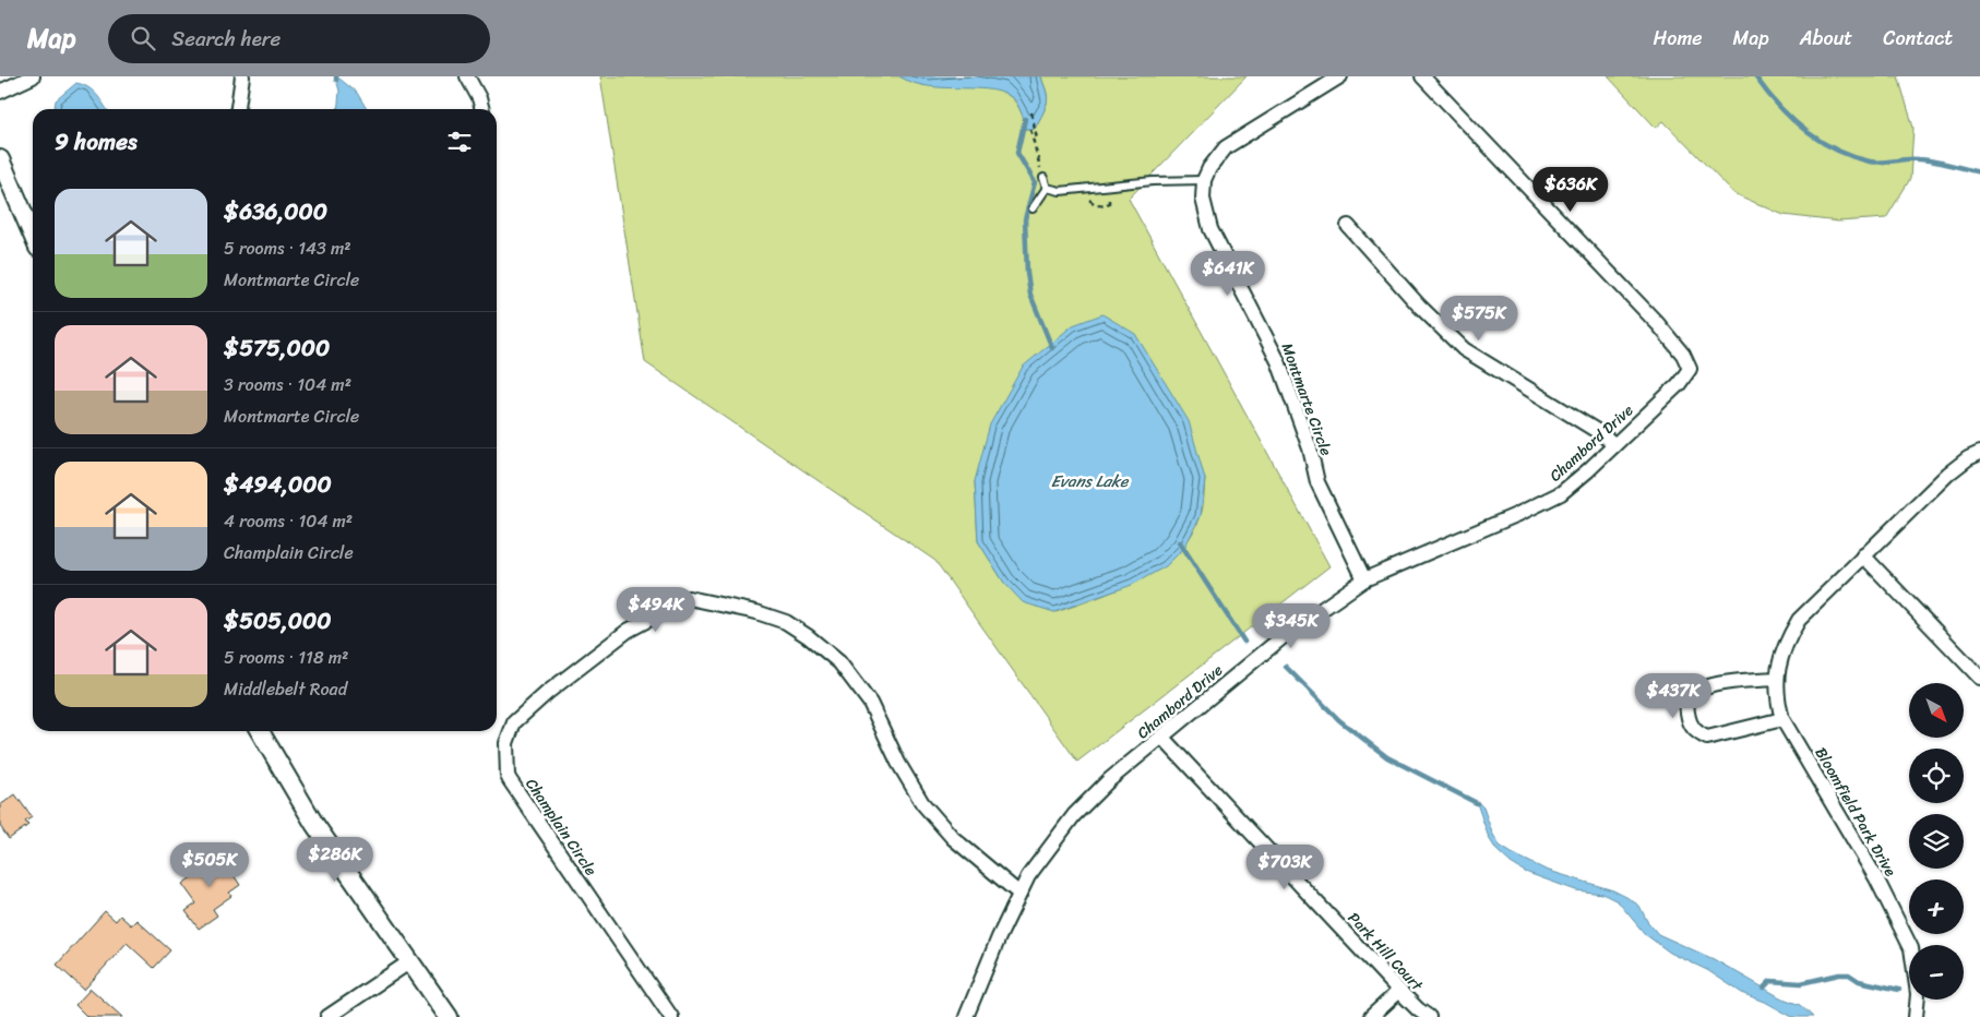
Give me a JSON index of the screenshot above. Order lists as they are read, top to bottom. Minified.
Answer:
{"streets":{"street":["Montmarte Circle","Chambord Drive","Bloomfield Park Drive","Champlain Circle","Park Hill Court"]},"crossings":[["Montmarte Circle","Chambord Drive"],["Chambord Drive","Champlain Circle"],["Chambord Drive","Park Hill Court"]],"water":["Evans Lake"],"north":"bottom right","page":{"header":"Map","search":"Search here","nav":["Home","Map","About","Contact"],"heading":"9 homes","price":["$636K","$641K","$575K","$494K","$345K","$437K","$286K","$505K","$703K"],"list":[{"name":"$636,000","note":"5 rooms · 143 m² · Montmarte Circle"},{"name":"$575,000","note":"3 rooms · 104 m² · Montmarte Circle"},{"name":"$494,000","note":"4 rooms · 104 m² · Champlain Circle"},{"name":"$505,000","note":"5 rooms · 118 m² · Middlebelt Road"}],"map_buttons":["+","−"]}}
